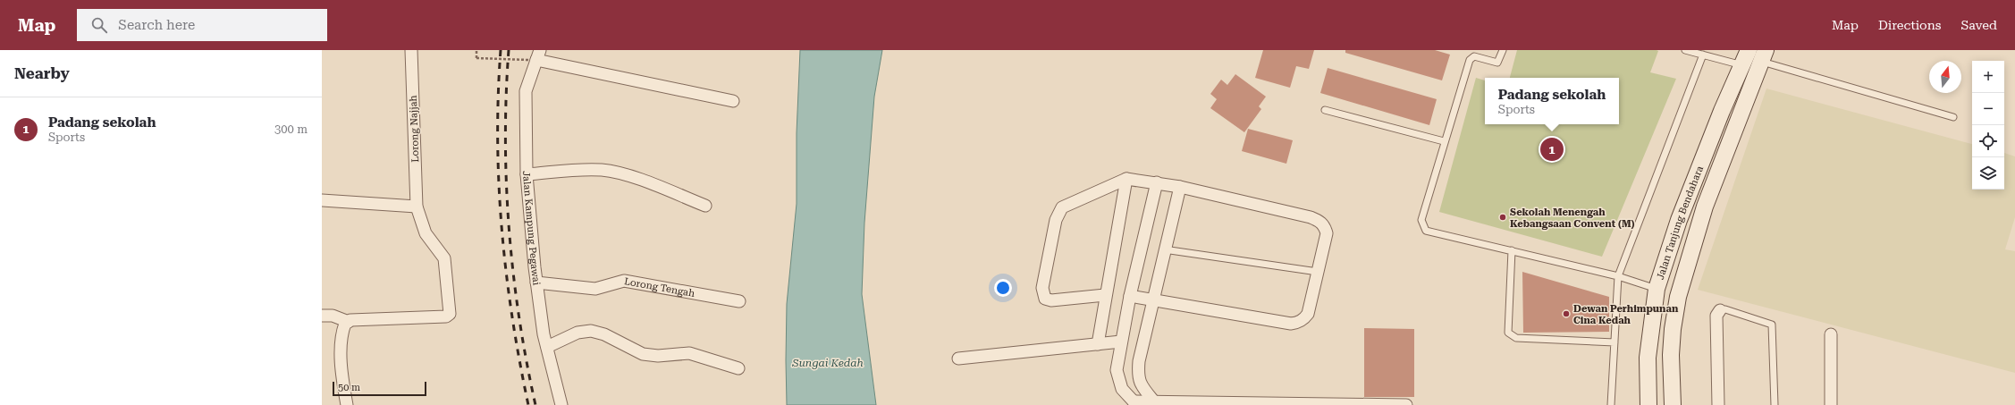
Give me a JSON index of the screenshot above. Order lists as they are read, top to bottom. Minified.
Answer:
{"streets":{"main road":["Jalan Tanjung Bendahara"],"street":["Lorong Najjah","Jalan Kampung Pegawai","Lorong Tengah"]},"crossings":[["Jalan Kampung Pegawai","Lorong Tengah"]],"water":["Sungai Kedah"],"places":["Sekolah Menengah Kebangsaan Convent (M)","Dewan Perhimpunan Cina Kedah"],"scale_bar":"50 m","north":"top","page":{"header":"Map","search":"Search here","nav":["Map","Directions","Saved"],"heading":"Nearby","map_buttons":["+","−"],"popup":["Padang sekolah","Sports"],"list":[{"mark":"1","name":"Padang sekolah","note":"Sports","value":"300 m"}],"pins":"1","scale":"50 m"}}
